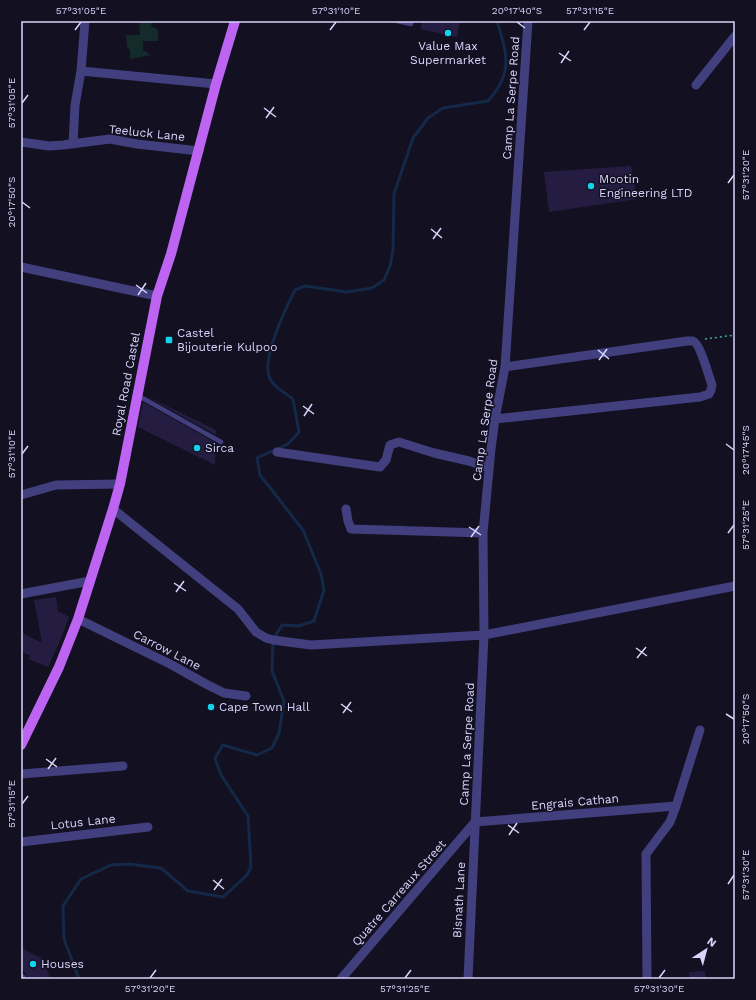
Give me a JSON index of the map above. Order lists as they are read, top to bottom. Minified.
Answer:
{"streets":{"main road":["Royal Road Castel"],"street":["Camp La Serpe Road","Teeluck Lane","Carrow Lane","Engrais Cathan","Lotus Lane","Quatre Carreaux Street","Bisnath Lane"]},"crossings":[["Camp La Serpe Road","Engrais Cathan"],["Camp La Serpe Road","Quatre Carreaux Street"],["Camp La Serpe Road","Bisnath Lane"],["Teeluck Lane","Royal Road Castel"],["Royal Road Castel","Carrow Lane"],["Engrais Cathan","Quatre Carreaux Street"],["Engrais Cathan","Bisnath Lane"],["Quatre Carreaux Street","Bisnath Lane"]],"places":{"other":["Value Max Supermarket","Mootin Engineering LTD","Sirca","Cape Town Hall","Houses"],"transit":["Castel Bijouterie Kulpoo"]},"north":"top right","coordinates":["57°31'05\"E","57°31'10\"E","20°17'40\"S","57°31'15\"E","57°31'20\"E","20°17'50\"S","20°17'45\"S","57°31'25\"E","57°31'30\"E"]}
